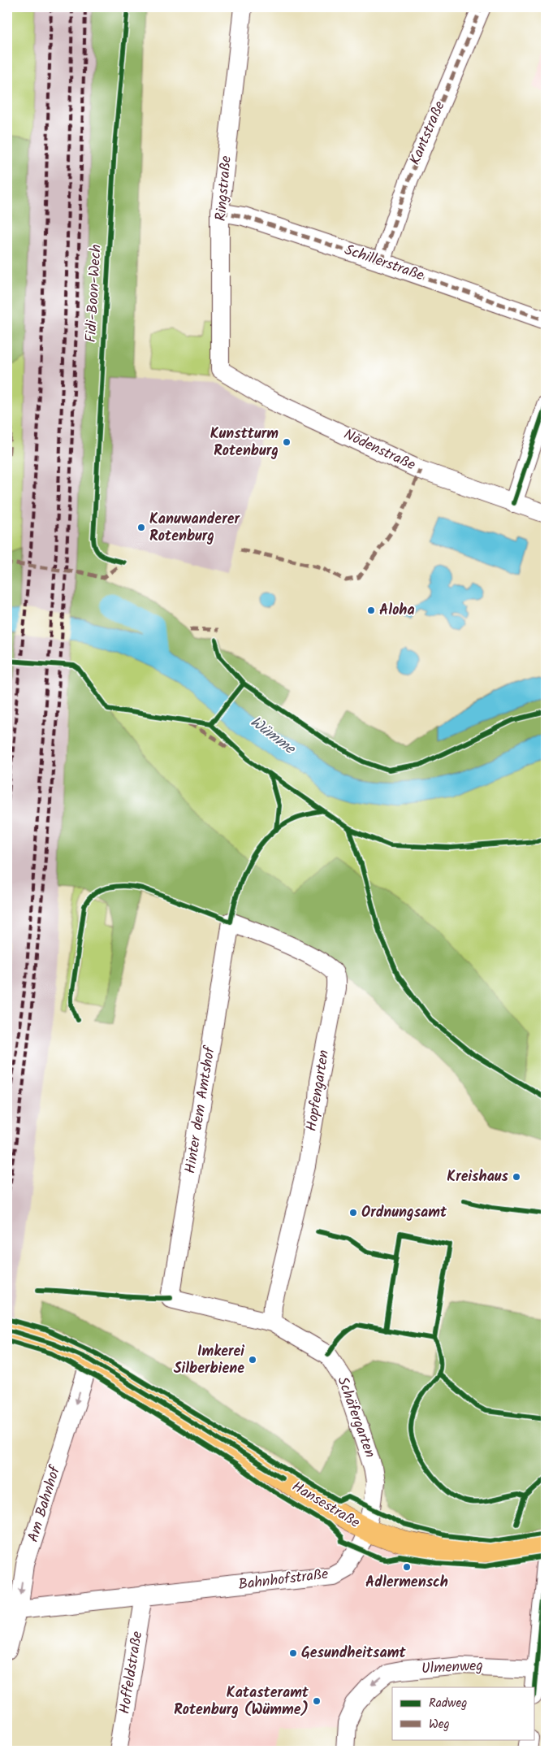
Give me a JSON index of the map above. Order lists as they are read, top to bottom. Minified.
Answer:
{"streets":{"main road":["Hansestraße"],"street":["Kantstraße","Ringstraße","Schillerstraße","Nödenstraße","Hopfengarten","Hinter dem Amtshof","Schäfergarten","Am Bahnhof","Bahnhofstraße","Ulmenweg","Hoffeldstraße"],"cycle path":["Fidi-Boon-Wech"]},"crossings":[["Kantstraße","Schillerstraße"],["Ringstraße","Schillerstraße"],["Ringstraße","Nödenstraße"],["Hopfengarten","Hinter dem Amtshof"],["Hopfengarten","Schäfergarten"],["Hinter dem Amtshof","Schäfergarten"],["Schäfergarten","Hansestraße"],["Schäfergarten","Bahnhofstraße"],["Am Bahnhof","Hansestraße"],["Am Bahnhof","Bahnhofstraße"],["Hansestraße","Bahnhofstraße"],["Bahnhofstraße","Hoffeldstraße"]],"one_way":["Am Bahnhof","Ulmenweg"],"water":["Wümme"],"places":["Kunstturm Rotenburg","Kanuwanderer Rotenburg","Aloha","Kreishaus","Ordnungsamt","Imkerei Silberbiene","Adlermensch","Gesundheitsamt","Katasteramt Rotenburg (Wümme)"],"legend":["Radweg","Weg"]}
